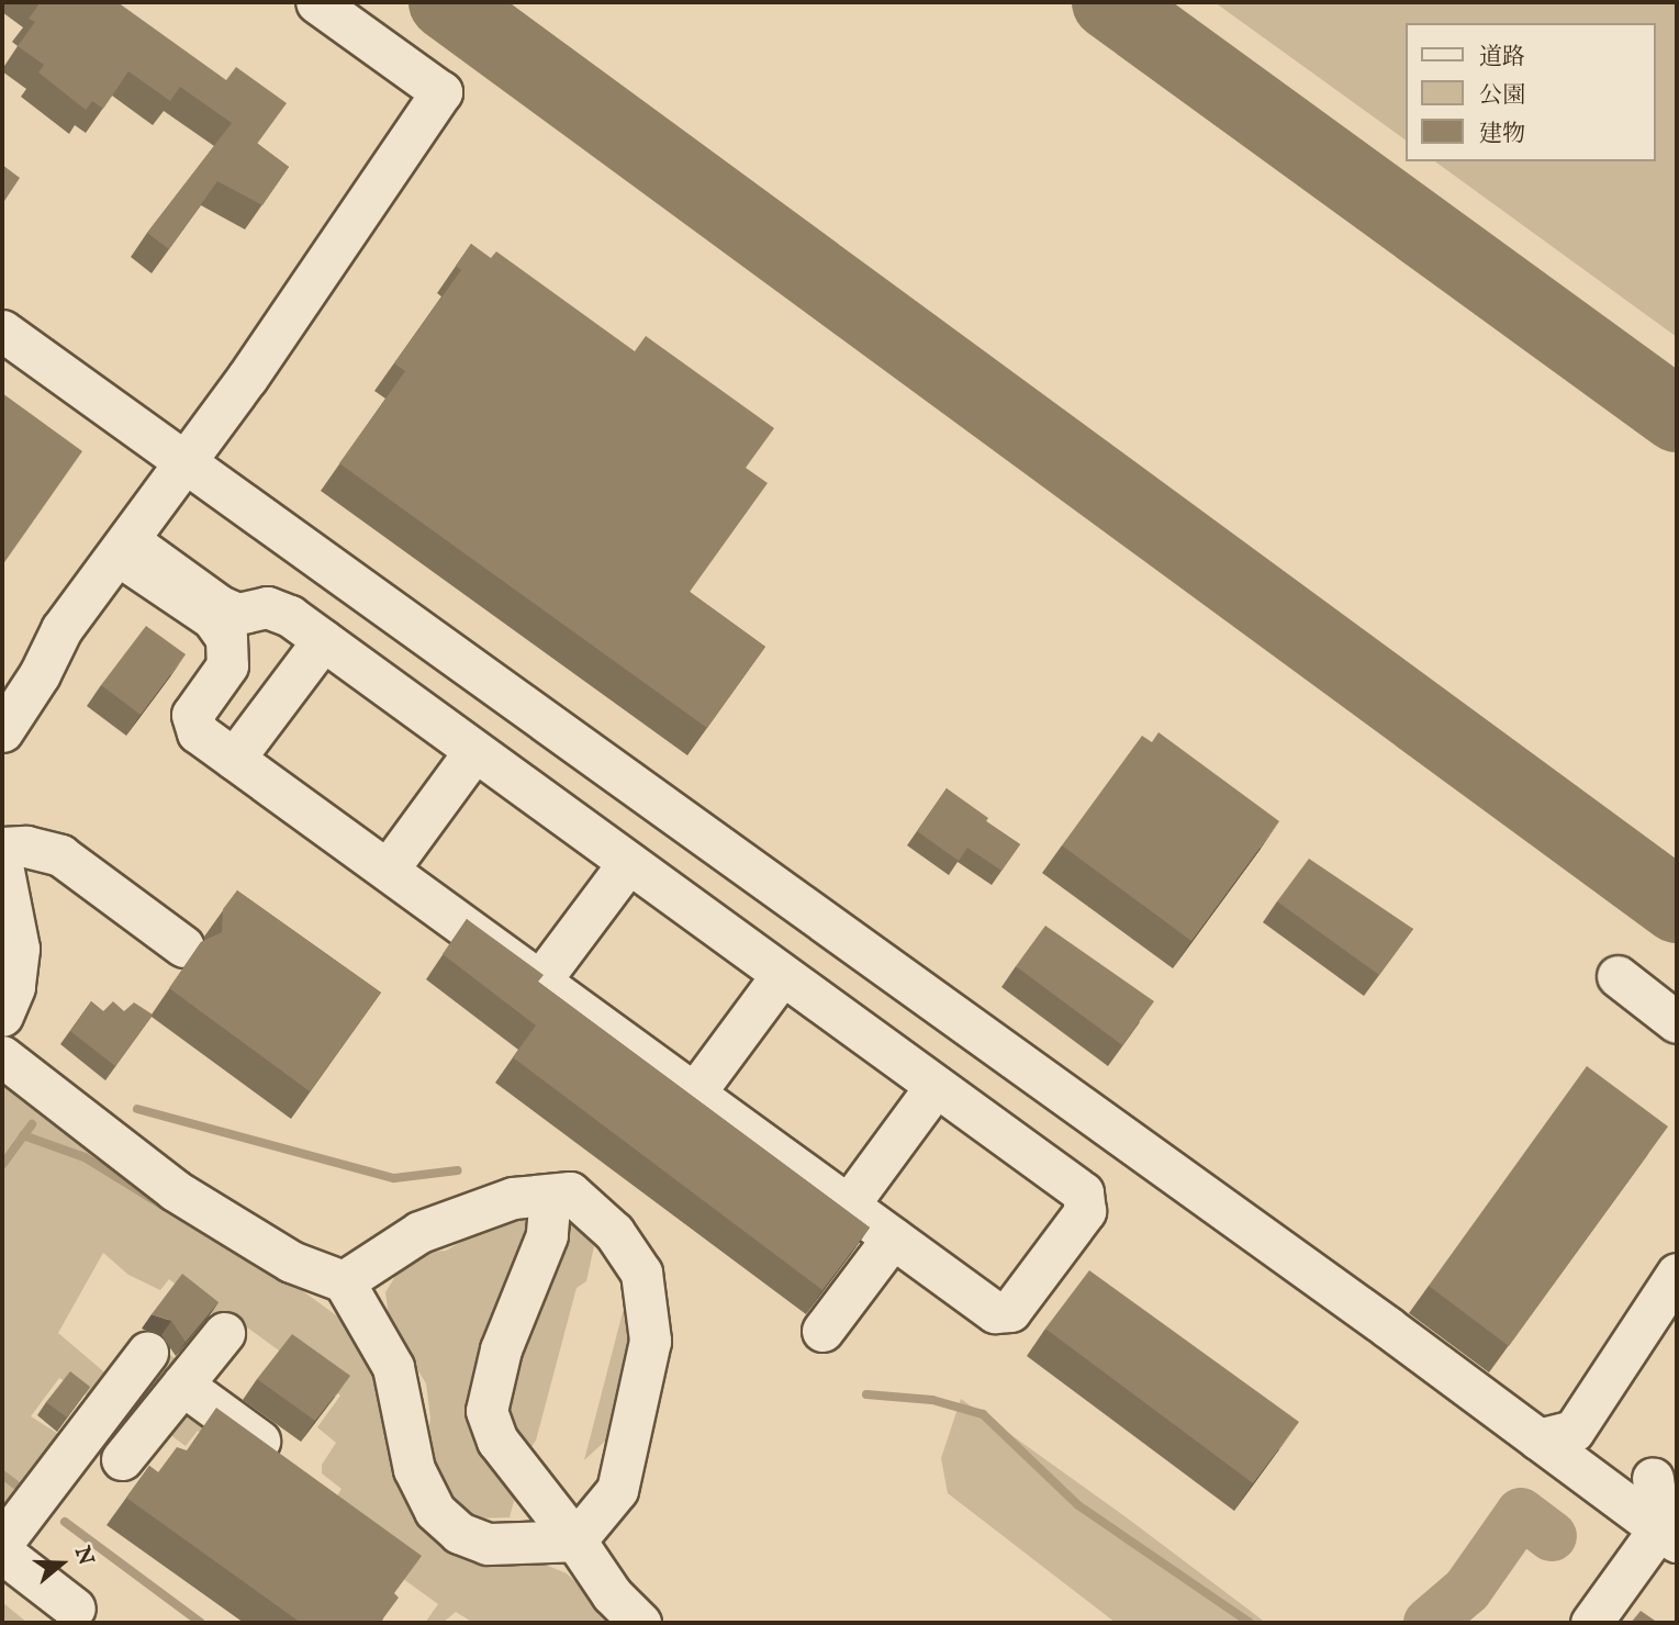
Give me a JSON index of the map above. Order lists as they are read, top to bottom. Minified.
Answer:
{"legend":["道路","公園","建物"],"north":"right"}
